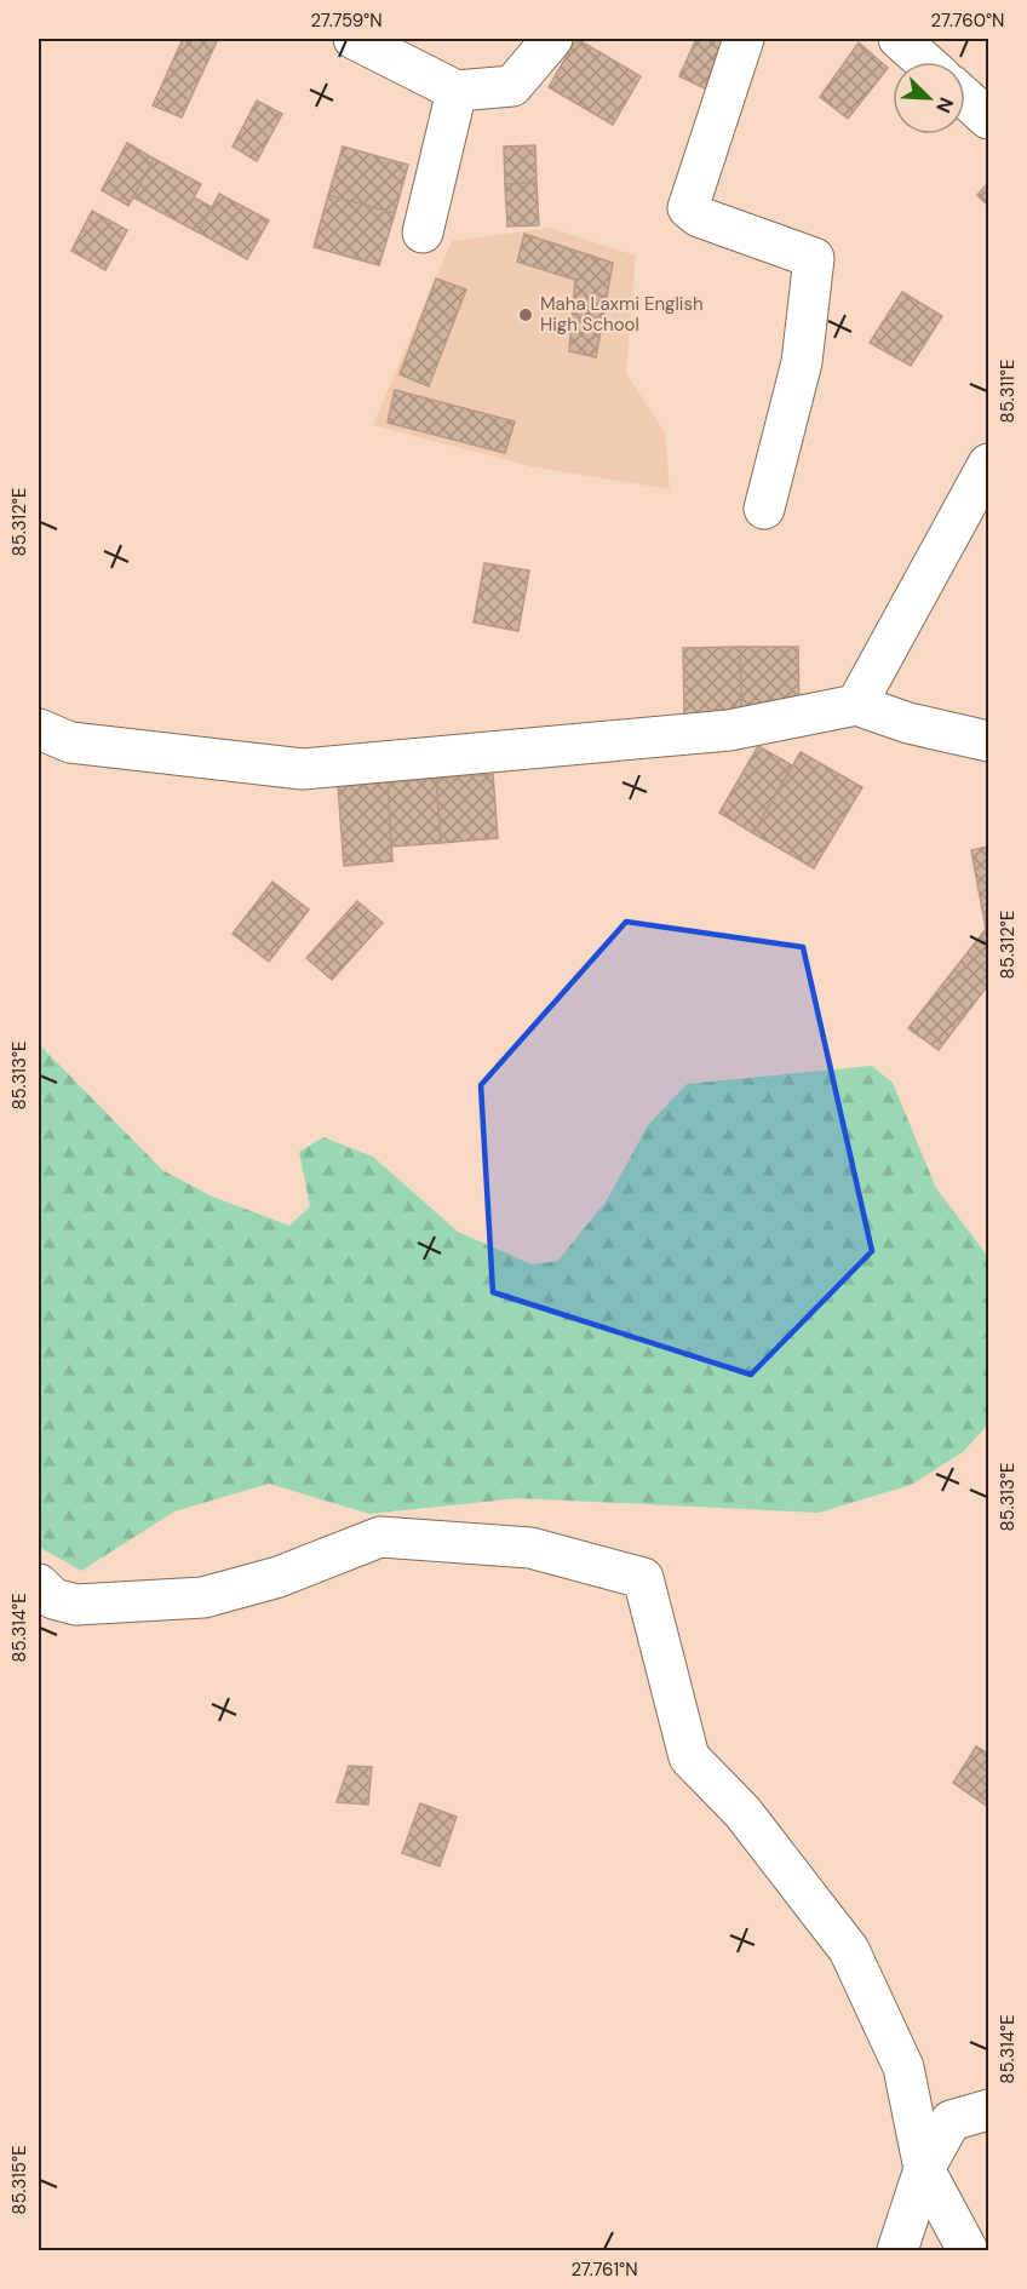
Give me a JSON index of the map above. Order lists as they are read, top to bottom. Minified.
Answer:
{"places":["Maha Laxmi English High School"],"north":"bottom right","coordinates":["27.759°N","27.760°N","85.311°E","85.312°E","85.313°E","85.314°E","85.315°E","27.761°N"]}
